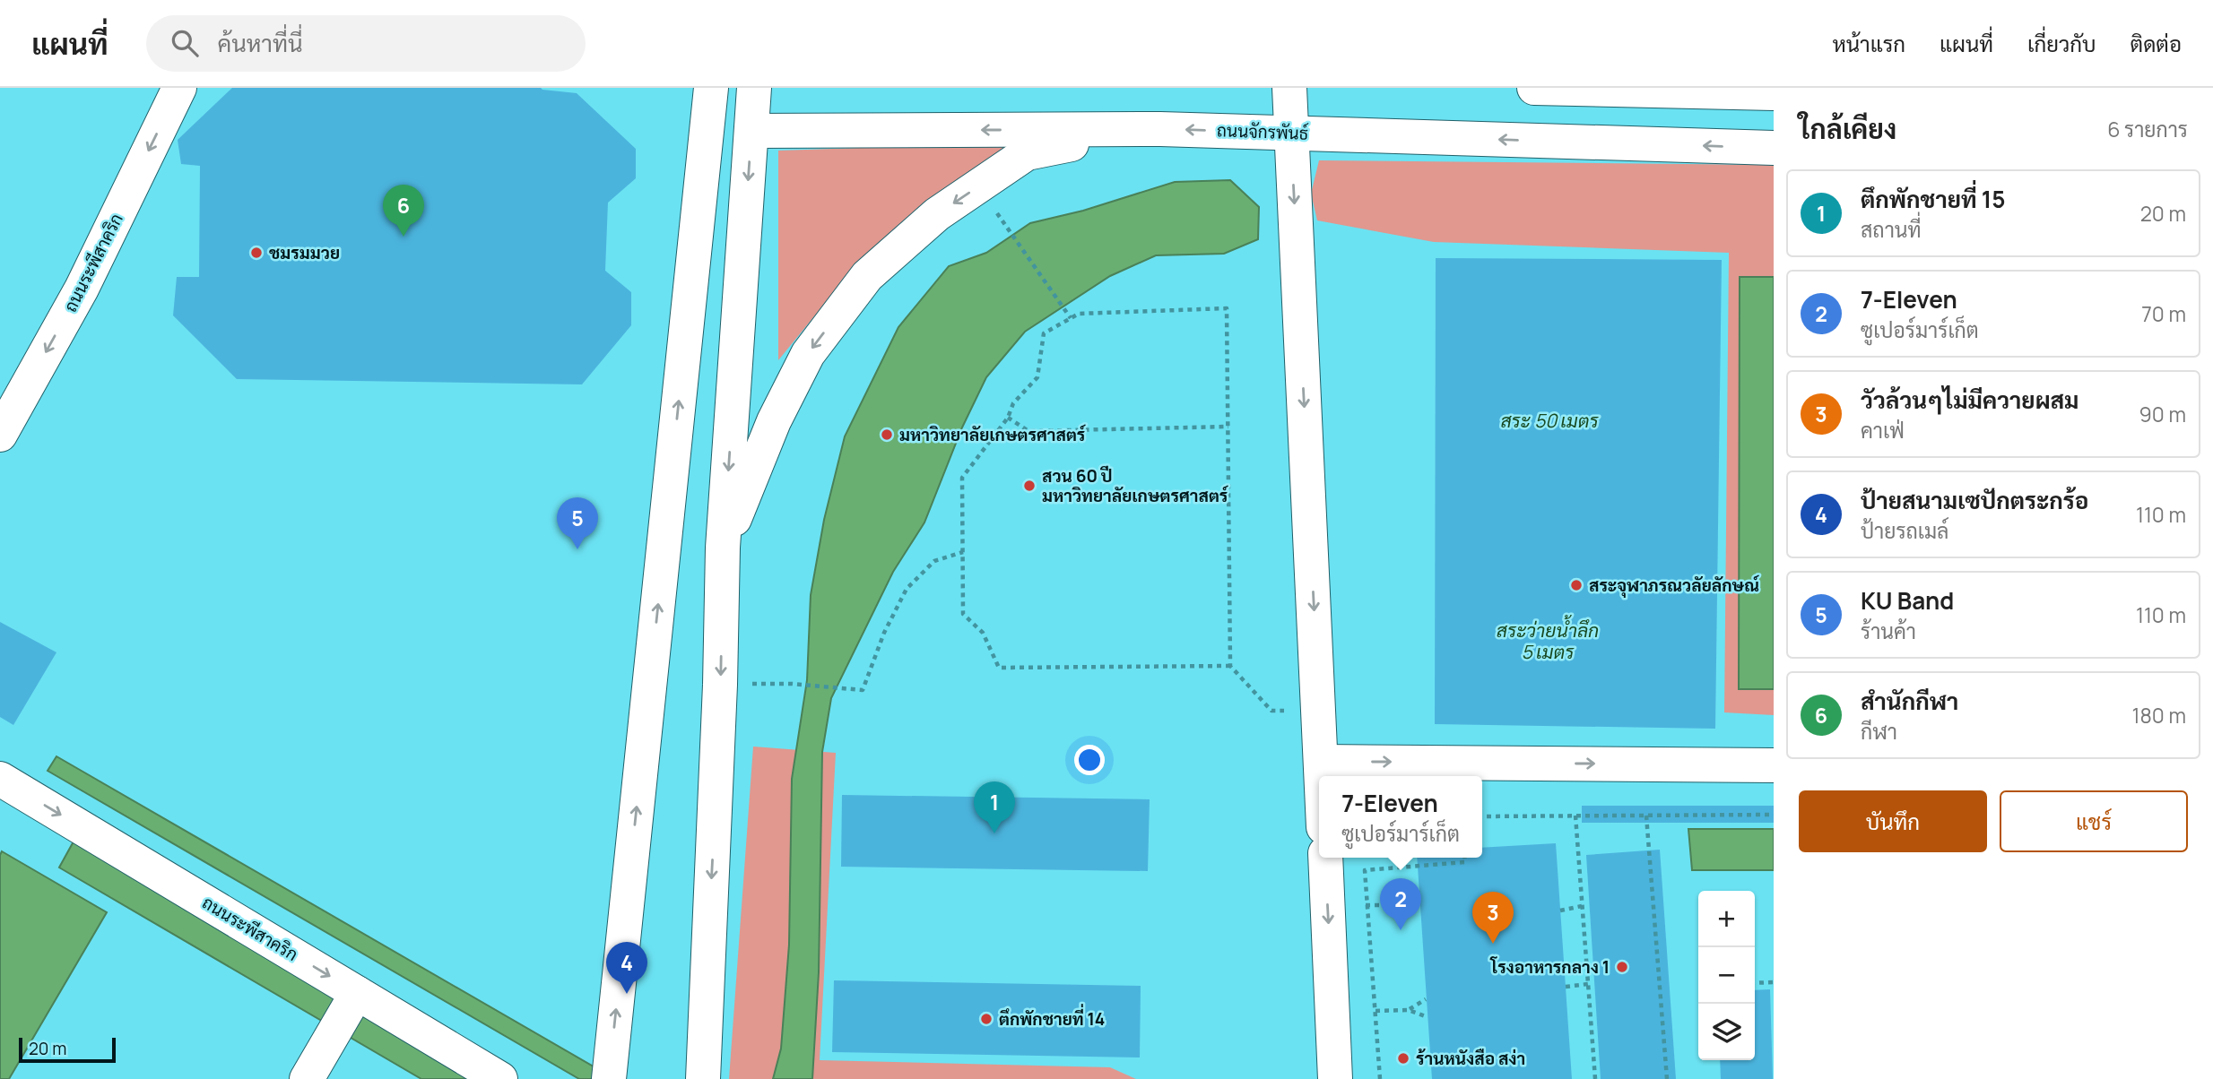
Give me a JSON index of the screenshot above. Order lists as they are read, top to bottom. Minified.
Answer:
{"streets":{"street":["ถนนจักรพันธ์","ถนนระพีสาคริก"]},"one_way":["ถนนจักรพันธ์"],"water":["สระ 50 เมตร","สระว่ายน้ำลึก 5 เมตร"],"places":["ชมรมมวย","มหาวิทยาลัยเกษตรศาสตร์","สวน 60 ปี มหาวิทยาลัยเกษตรศาสตร์","สระจุฬาภรณวลัยลักษณ์","โรงอาหารกลาง 1","ตึกพักชายที่ 14","ร้านหนังสือ สง่า"],"scale_bar":"20 m","page":{"header":"แผนที่","search":"ค้นหาที่นี่","nav":["หน้าแรก","แผนที่","เกี่ยวกับ","ติดต่อ"],"heading":["ใกล้เคียง","6 รายการ"],"list":[{"mark":"1","name":"ตึกพักชายที่ 15","note":"สถานที่","value":"20 m"},{"mark":"2","name":"7-Eleven","note":"ซูเปอร์มาร์เก็ต","value":"70 m"},{"mark":"3","name":"วัวล้วนๆไม่มีควายผสม","note":"คาเฟ่","value":"90 m"},{"mark":"4","name":"ป้ายสนามเซปักตระกร้อ","note":"ป้ายรถเมล์","value":"110 m"},{"mark":"5","name":"KU Band","note":"ร้านค้า","value":"110 m"},{"mark":"6","name":"สำนักกีฬา","note":"กีฬา","value":"180 m"}],"pins":["6","5","1","2","3","4"],"buttons":["บันทึก","แชร์"],"popup":["7-Eleven","ซูเปอร์มาร์เก็ต"],"map_buttons":["+","−"],"scale":"20 m"}}
